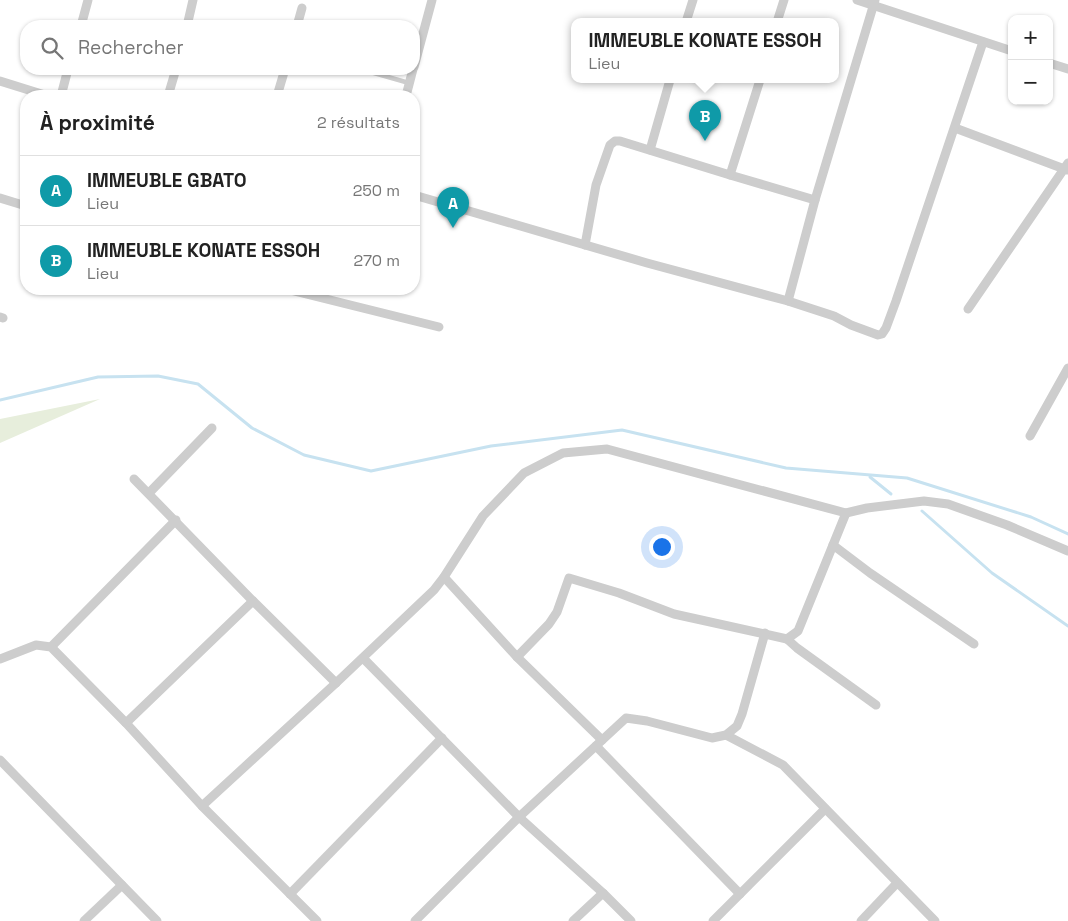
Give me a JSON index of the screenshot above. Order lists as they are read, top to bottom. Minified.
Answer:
{"page":{"map_buttons":["+","−"],"popup":["IMMEUBLE KONATE ESSOH","Lieu"],"search":"Rechercher","heading":["À proximité","2 résultats"],"pins":["B","A"],"list":[{"mark":"A","name":"IMMEUBLE GBATO","note":"Lieu","value":"250 m"},{"mark":"B","name":"IMMEUBLE KONATE ESSOH","note":"Lieu","value":"270 m"}]}}
